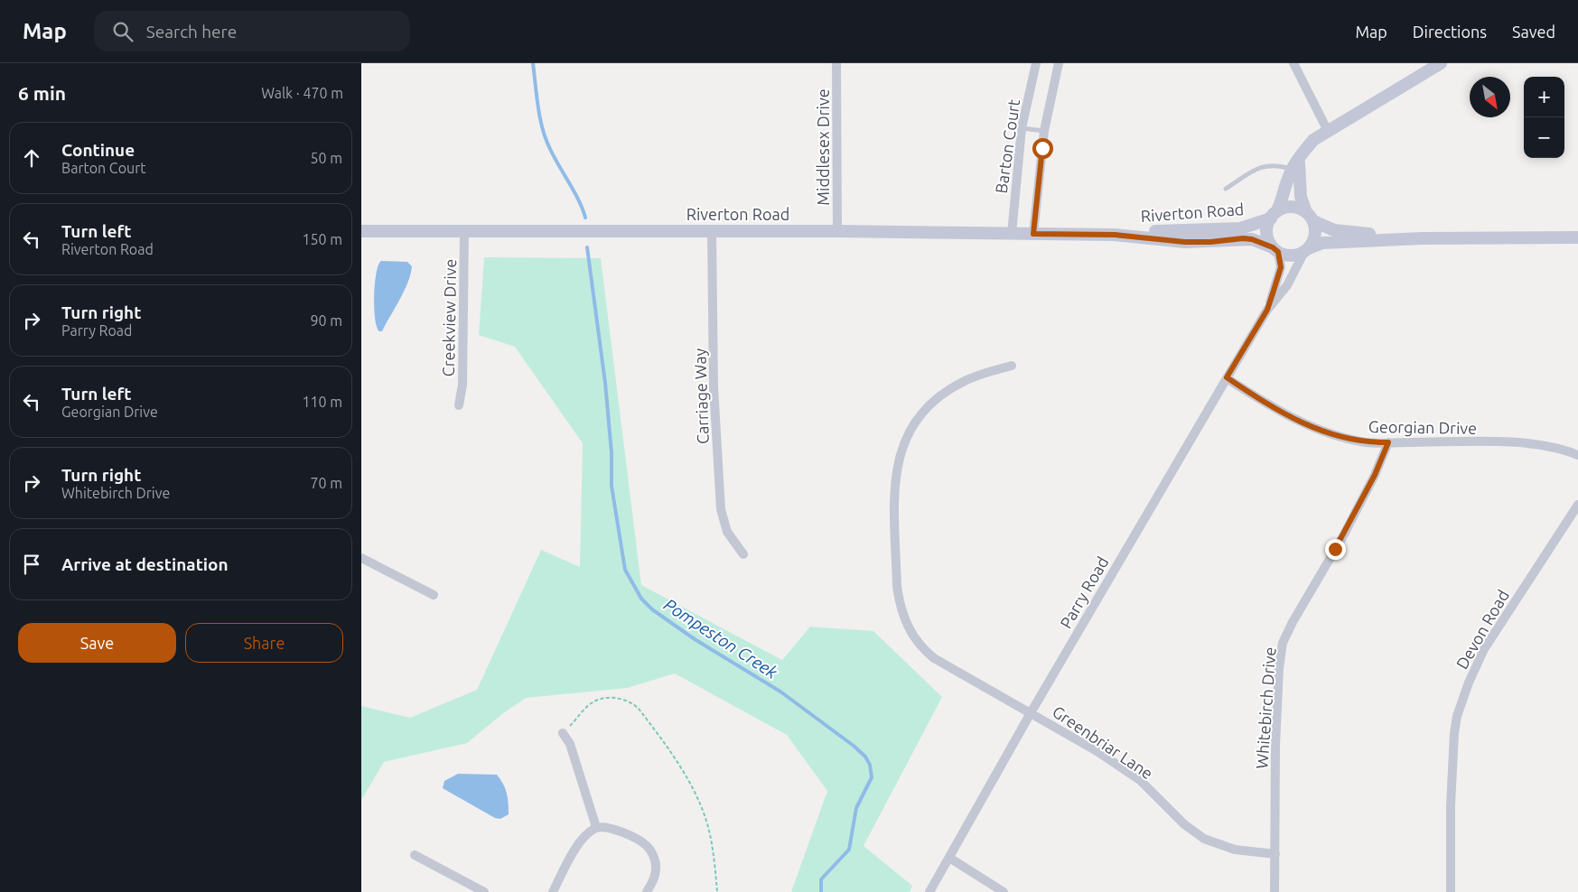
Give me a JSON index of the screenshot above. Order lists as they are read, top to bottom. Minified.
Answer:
{"streets":{"main road":["Riverton Road"],"street":["Barton Court","Middlesex Drive","Creekview Drive","Carriage Way","Georgian Drive","Parry Road","Devon Road","Whitebirch Drive","Greenbriar Lane"]},"crossings":[["Barton Court","Riverton Road"],["Middlesex Drive","Riverton Road"],["Riverton Road","Creekview Drive"],["Riverton Road","Carriage Way"],["Riverton Road","Parry Road"],["Georgian Drive","Parry Road"],["Georgian Drive","Whitebirch Drive"],["Parry Road","Greenbriar Lane"],["Whitebirch Drive","Greenbriar Lane"]],"water":["Pompeston Creek"],"north":"bottom right","page":{"header":"Map","search":"Search here","nav":["Map","Directions","Saved"],"heading":["6 min","Walk · 470 m"],"map_buttons":["+","−"],"list":[["Continue","Barton Court","50 m"],["Turn left","Riverton Road","150 m"],["Turn right","Parry Road","90 m"],["Turn left","Georgian Drive","110 m"],["Turn right","Whitebirch Drive","70 m"],"Arrive at destination"],"buttons":["Save","Share"]}}
